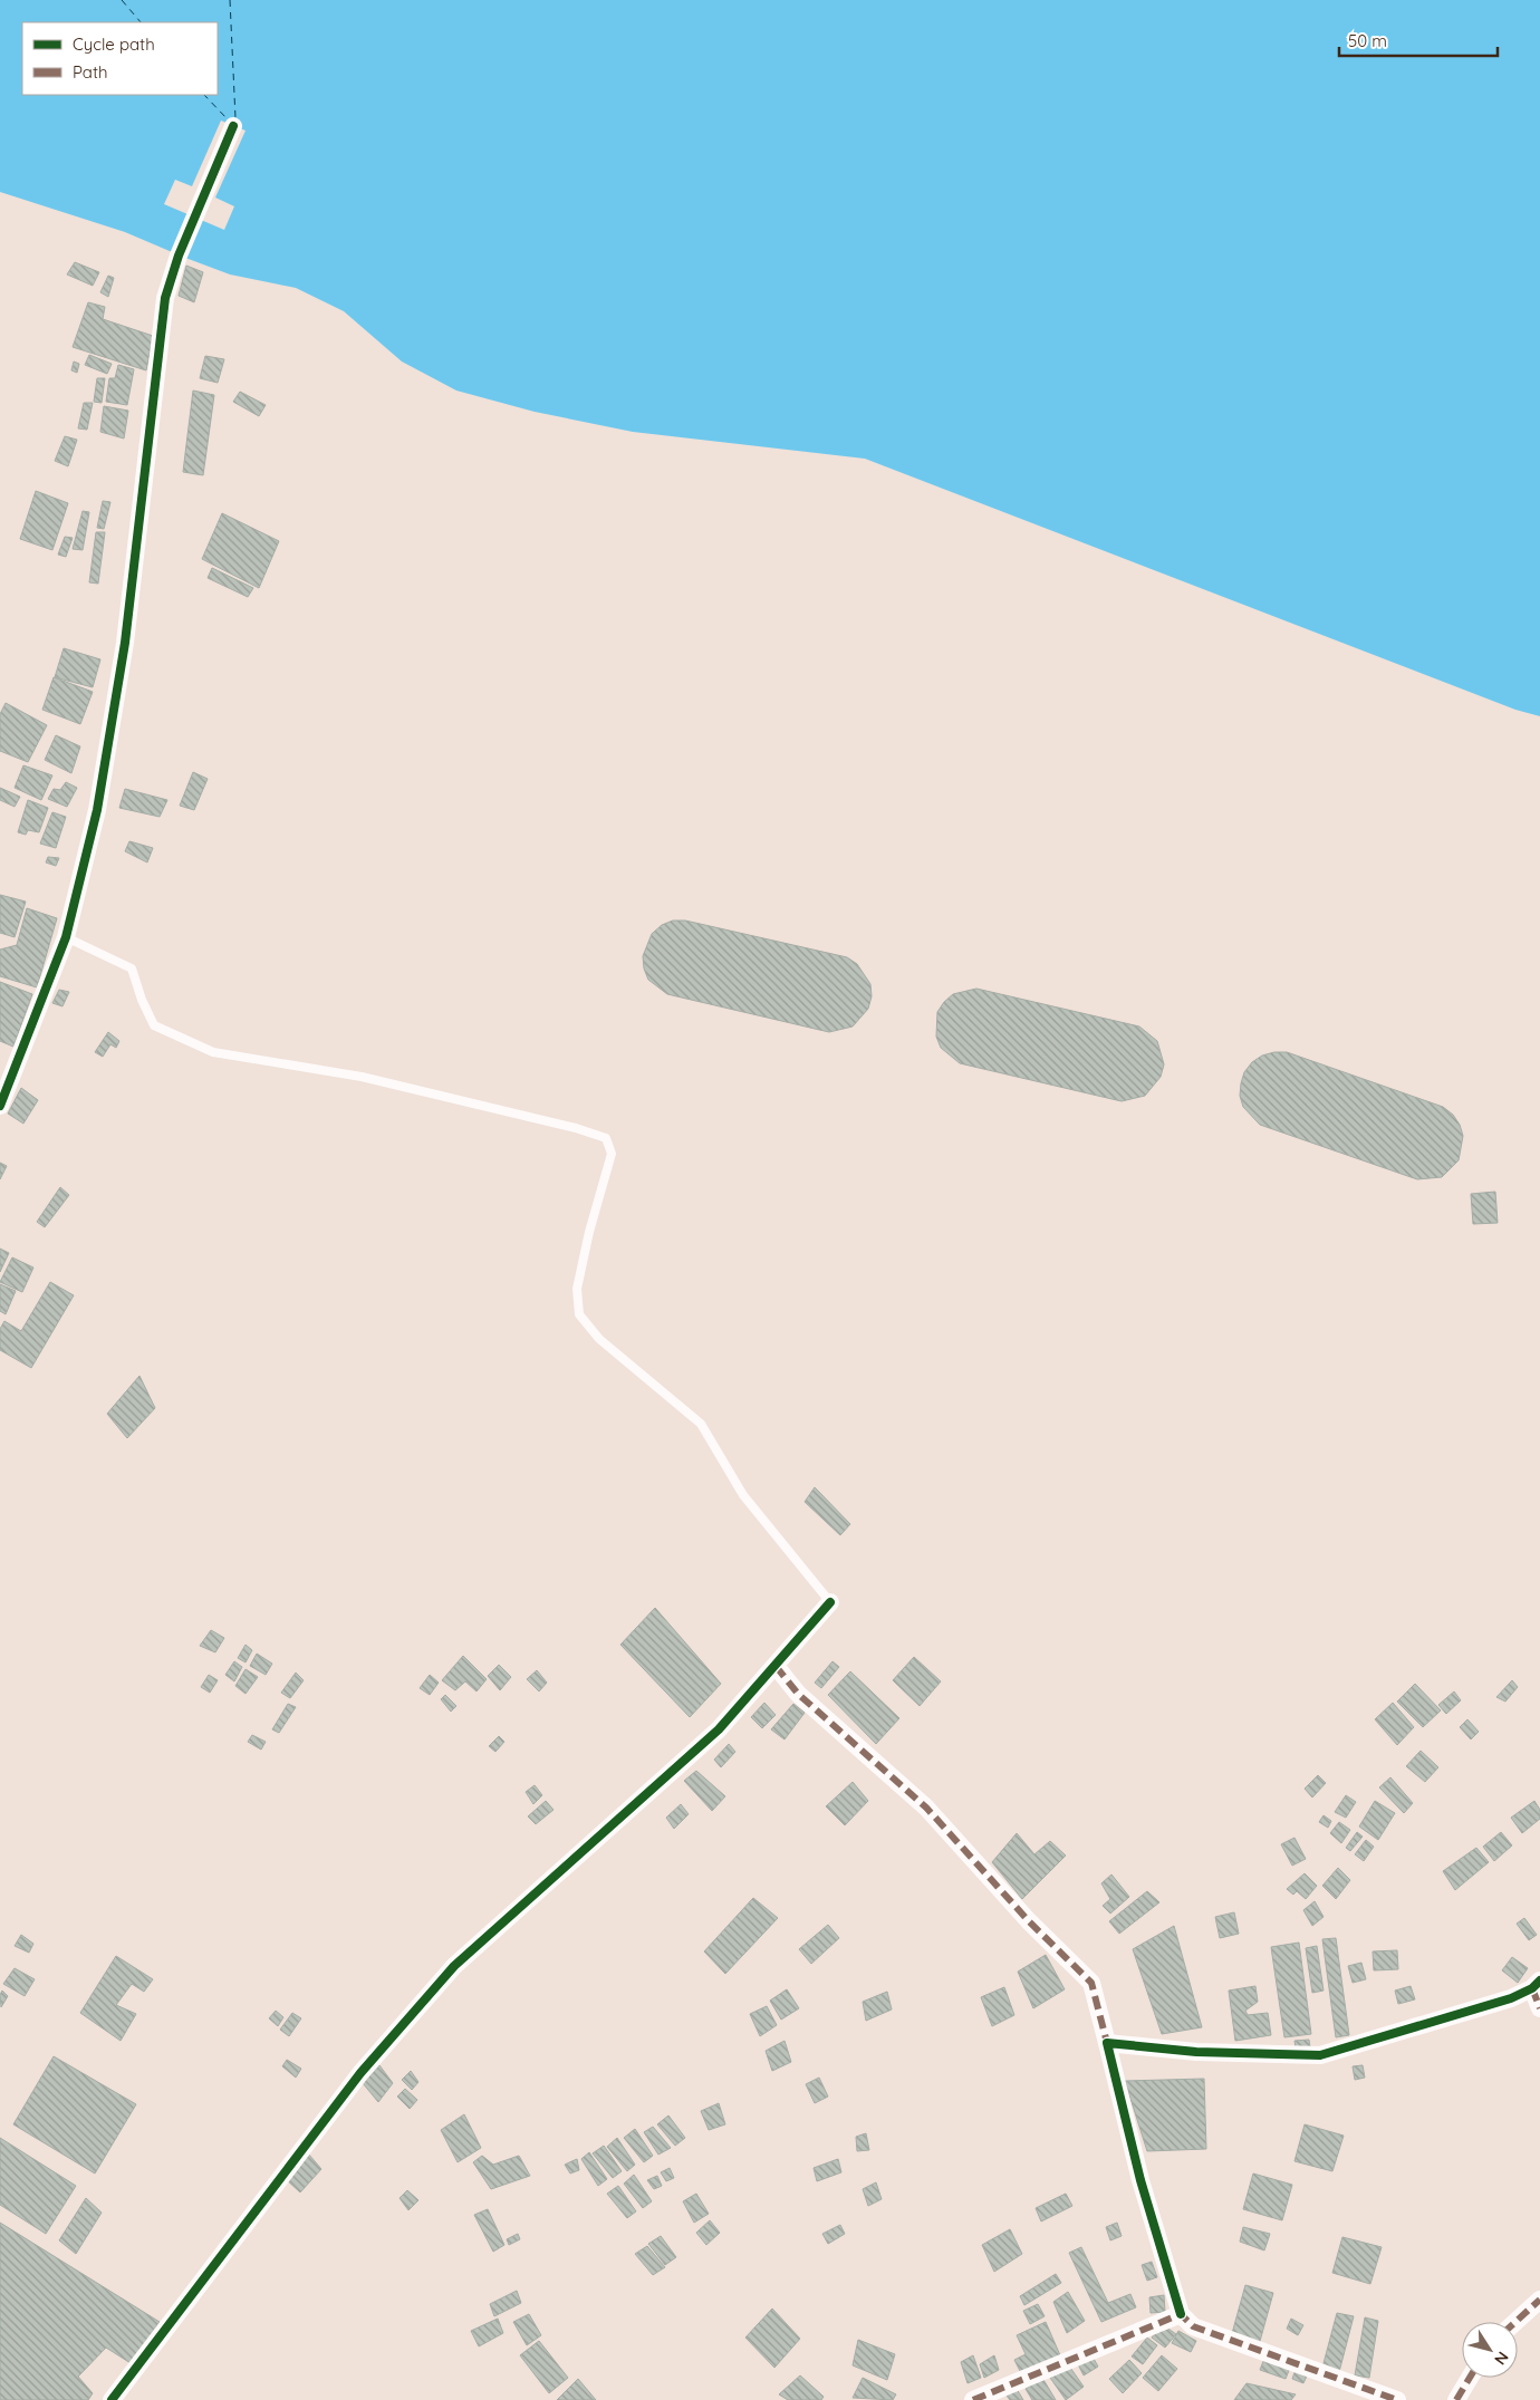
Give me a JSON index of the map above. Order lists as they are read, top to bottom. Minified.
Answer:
{"legend":["Cycle path","Path"],"scale_bar":"50 m","north":"bottom right"}
